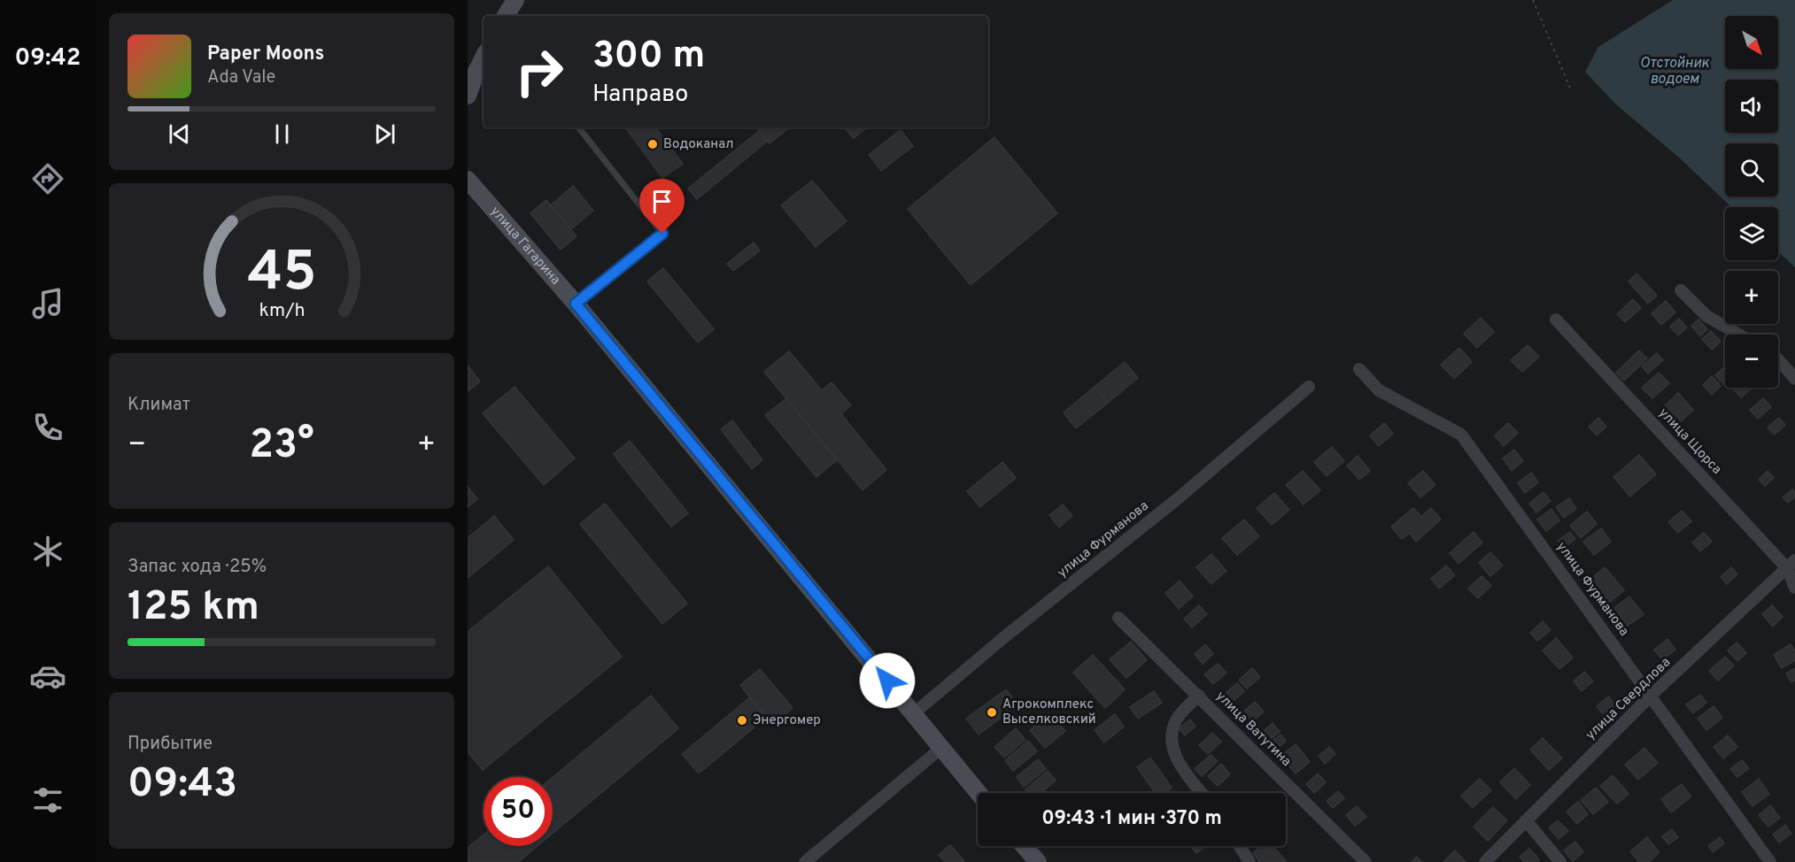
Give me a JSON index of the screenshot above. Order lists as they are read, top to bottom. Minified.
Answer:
{"streets":{"main road":["улица Гагарина"],"street":["улица Щорса","улица Фурманова","улица Свердлова","улица Ватутина"]},"crossings":[["улица Гагарина","улица Фурманова"],["улица Щорса","улица Свердлова"],["улица Фурманова","улица Свердлова"]],"water":["Отстойник водоем"],"places":["Водоканал","Агрокомплекс Выселковский","Энергомер"],"north":"bottom right","page":{"tabs":"09:42","map_buttons":["+","−"],"turn":["300 m","Направо"],"song":["Paper Moons","Ada Vale"],"tile":["Климат",["Запас хода · 25%","125 km"],["Прибытие","09:43"]],"heat":["−","23°","+"],"limit":"50","trip":"09:43 · 1 мин · 370 m","gauge":["45","km/h"]}}
